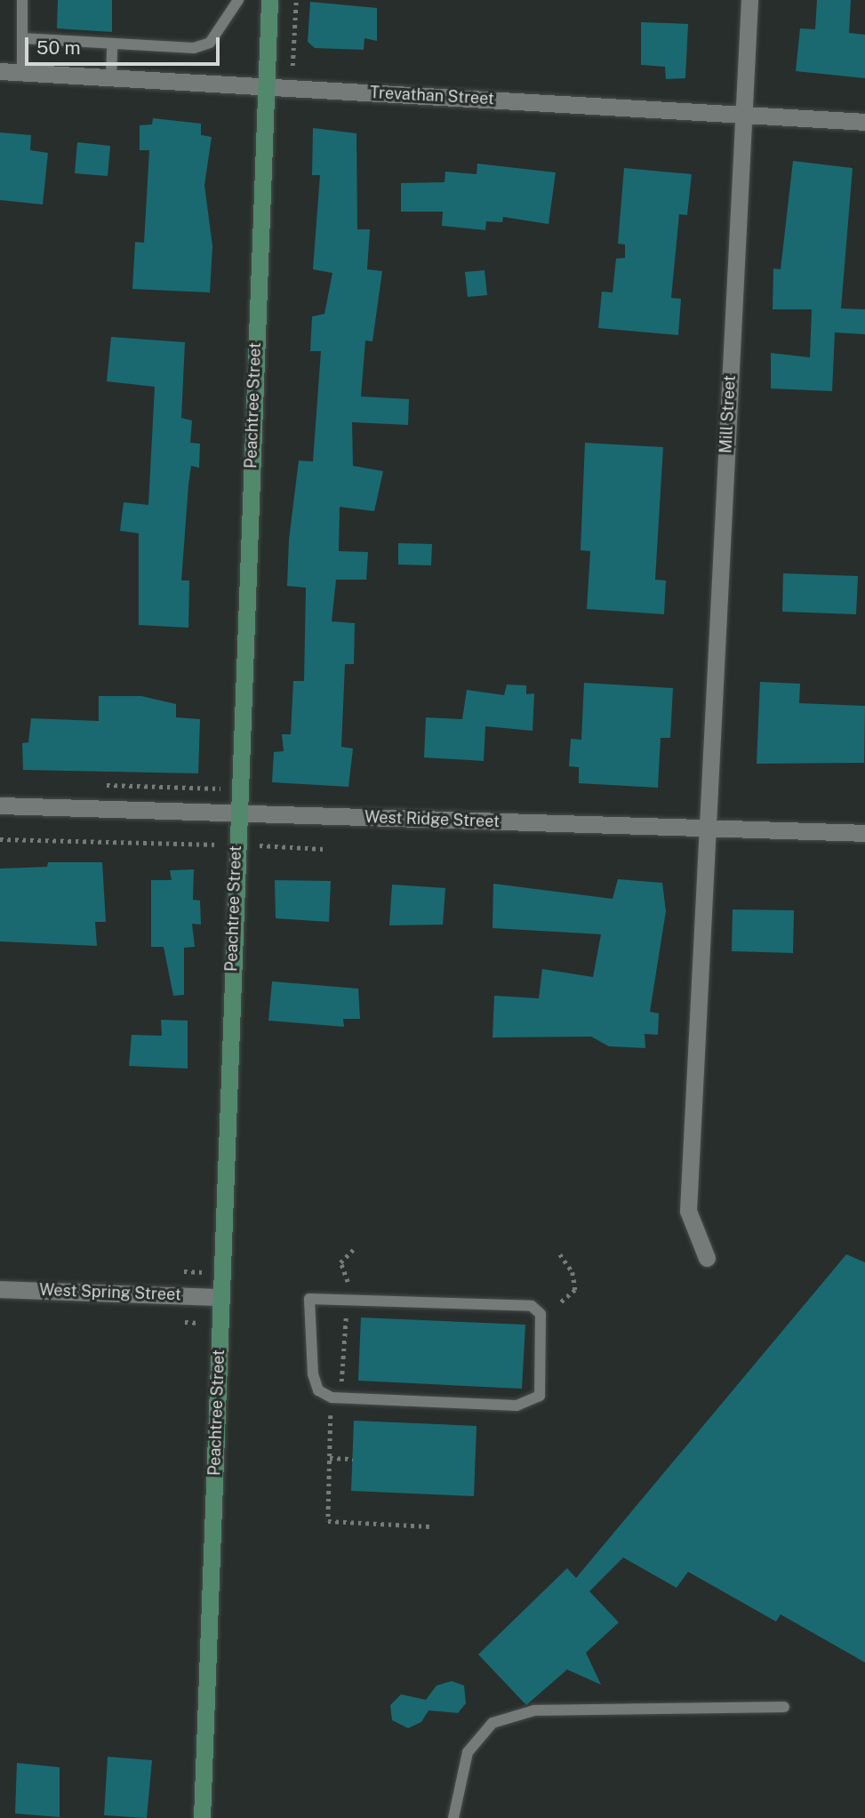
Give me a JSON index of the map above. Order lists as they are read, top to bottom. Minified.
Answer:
{"streets":{"main road":["Peachtree Street"],"street":["Trevathan Street","Mill Street","West Ridge Street","West Spring Street"]},"crossings":[["Trevathan Street","Peachtree Street"],["Trevathan Street","Mill Street"],["Peachtree Street","West Ridge Street"],["Peachtree Street","West Spring Street"],["Mill Street","West Ridge Street"]],"scale_bar":"50 m"}
